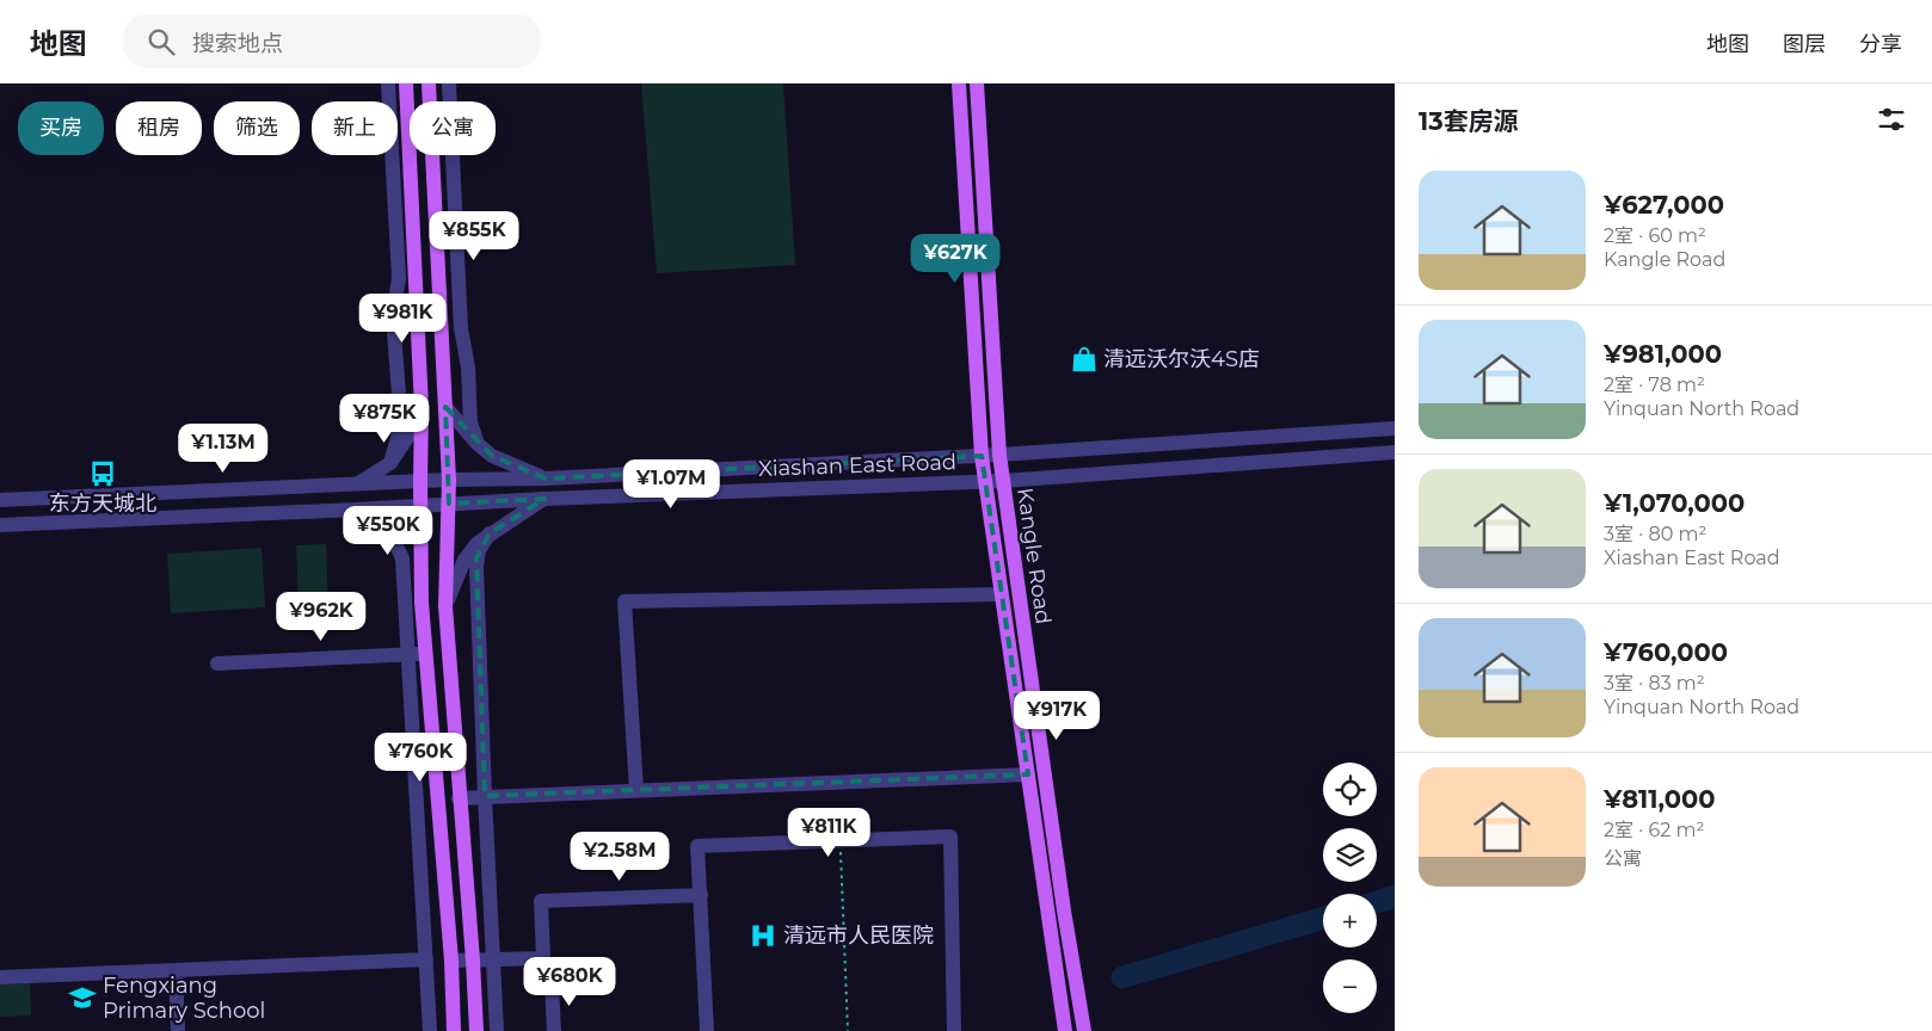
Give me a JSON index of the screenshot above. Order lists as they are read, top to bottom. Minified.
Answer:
{"streets":{"main road":["Kangle Road"],"street":["Xiashan East Road"]},"crossings":[["Xiashan East Road","Kangle Road"]],"places":{"shop":["清远沃尔沃4S店"],"bus stop":["东方天城北"],"hospital":["清远市人民医院"],"school or university":["Fengxiang Primary School"]},"page":{"header":"地图","search":"搜索地点","nav":["地图","图层","分享"],"heading":"13套房源","chip":["买房","租房","筛选","新上","公寓"],"list":[{"name":"¥627,000","note":"2室 · 60 m² · Kangle Road"},{"name":"¥981,000","note":"2室 · 78 m² · Yinquan North Road"},{"name":"¥1,070,000","note":"3室 · 80 m² · Xiashan East Road"},{"name":"¥760,000","note":"3室 · 83 m² · Yinquan North Road"},{"name":"¥811,000","note":"2室 · 62 m² · 公寓"}],"price":["¥855K","¥627K","¥981K","¥875K","¥1.13M","¥1.07M","¥550K","¥962K","¥917K","¥760K","¥811K","¥2.58M","¥680K"],"map_buttons":["+","−"]}}
